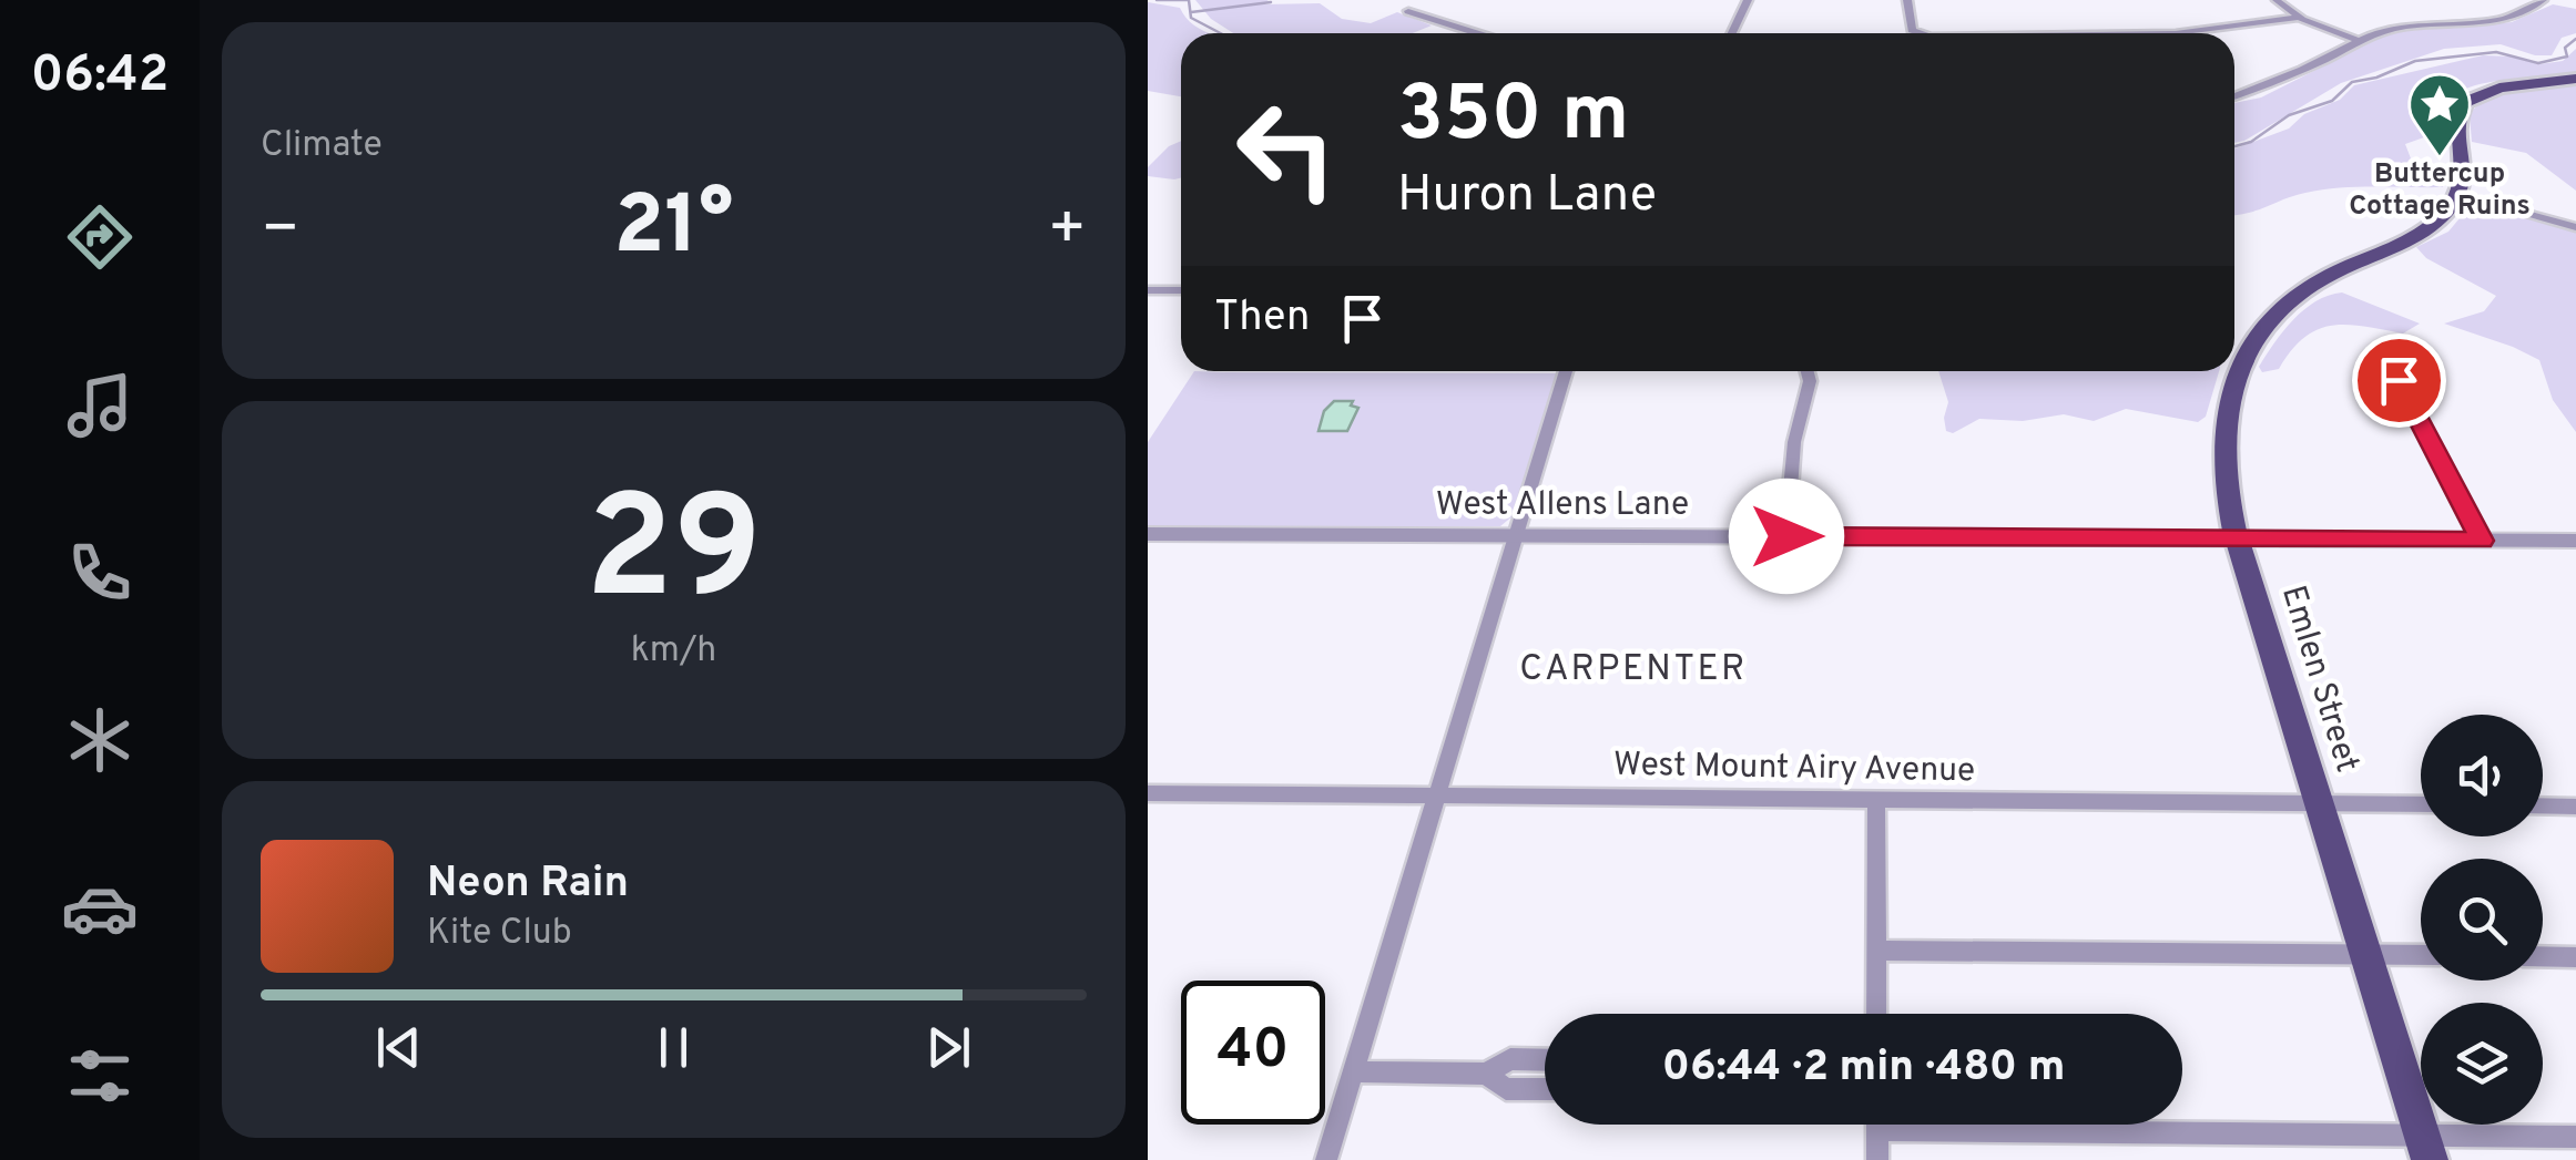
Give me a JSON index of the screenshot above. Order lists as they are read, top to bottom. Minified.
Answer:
{"streets":{"main road":["Emlen Street"],"street":["West Allens Lane","West Mount Airy Avenue"]},"crossings":[["West Allens Lane","Emlen Street"],["Emlen Street","West Mount Airy Avenue"]],"districts":["CARPENTER"],"places":{"place":["Buttercup Cottage Ruins"]},"page":{"tabs":"06:42","tile":["Climate",["29","km/h"]],"turn":["350 m","Huron Lane"],"heat":["−","21°","+"],"then":"Then","song":["Neon Rain","Kite Club"],"limit":"40","trip":"06:44 · 2 min · 480 m"}}
